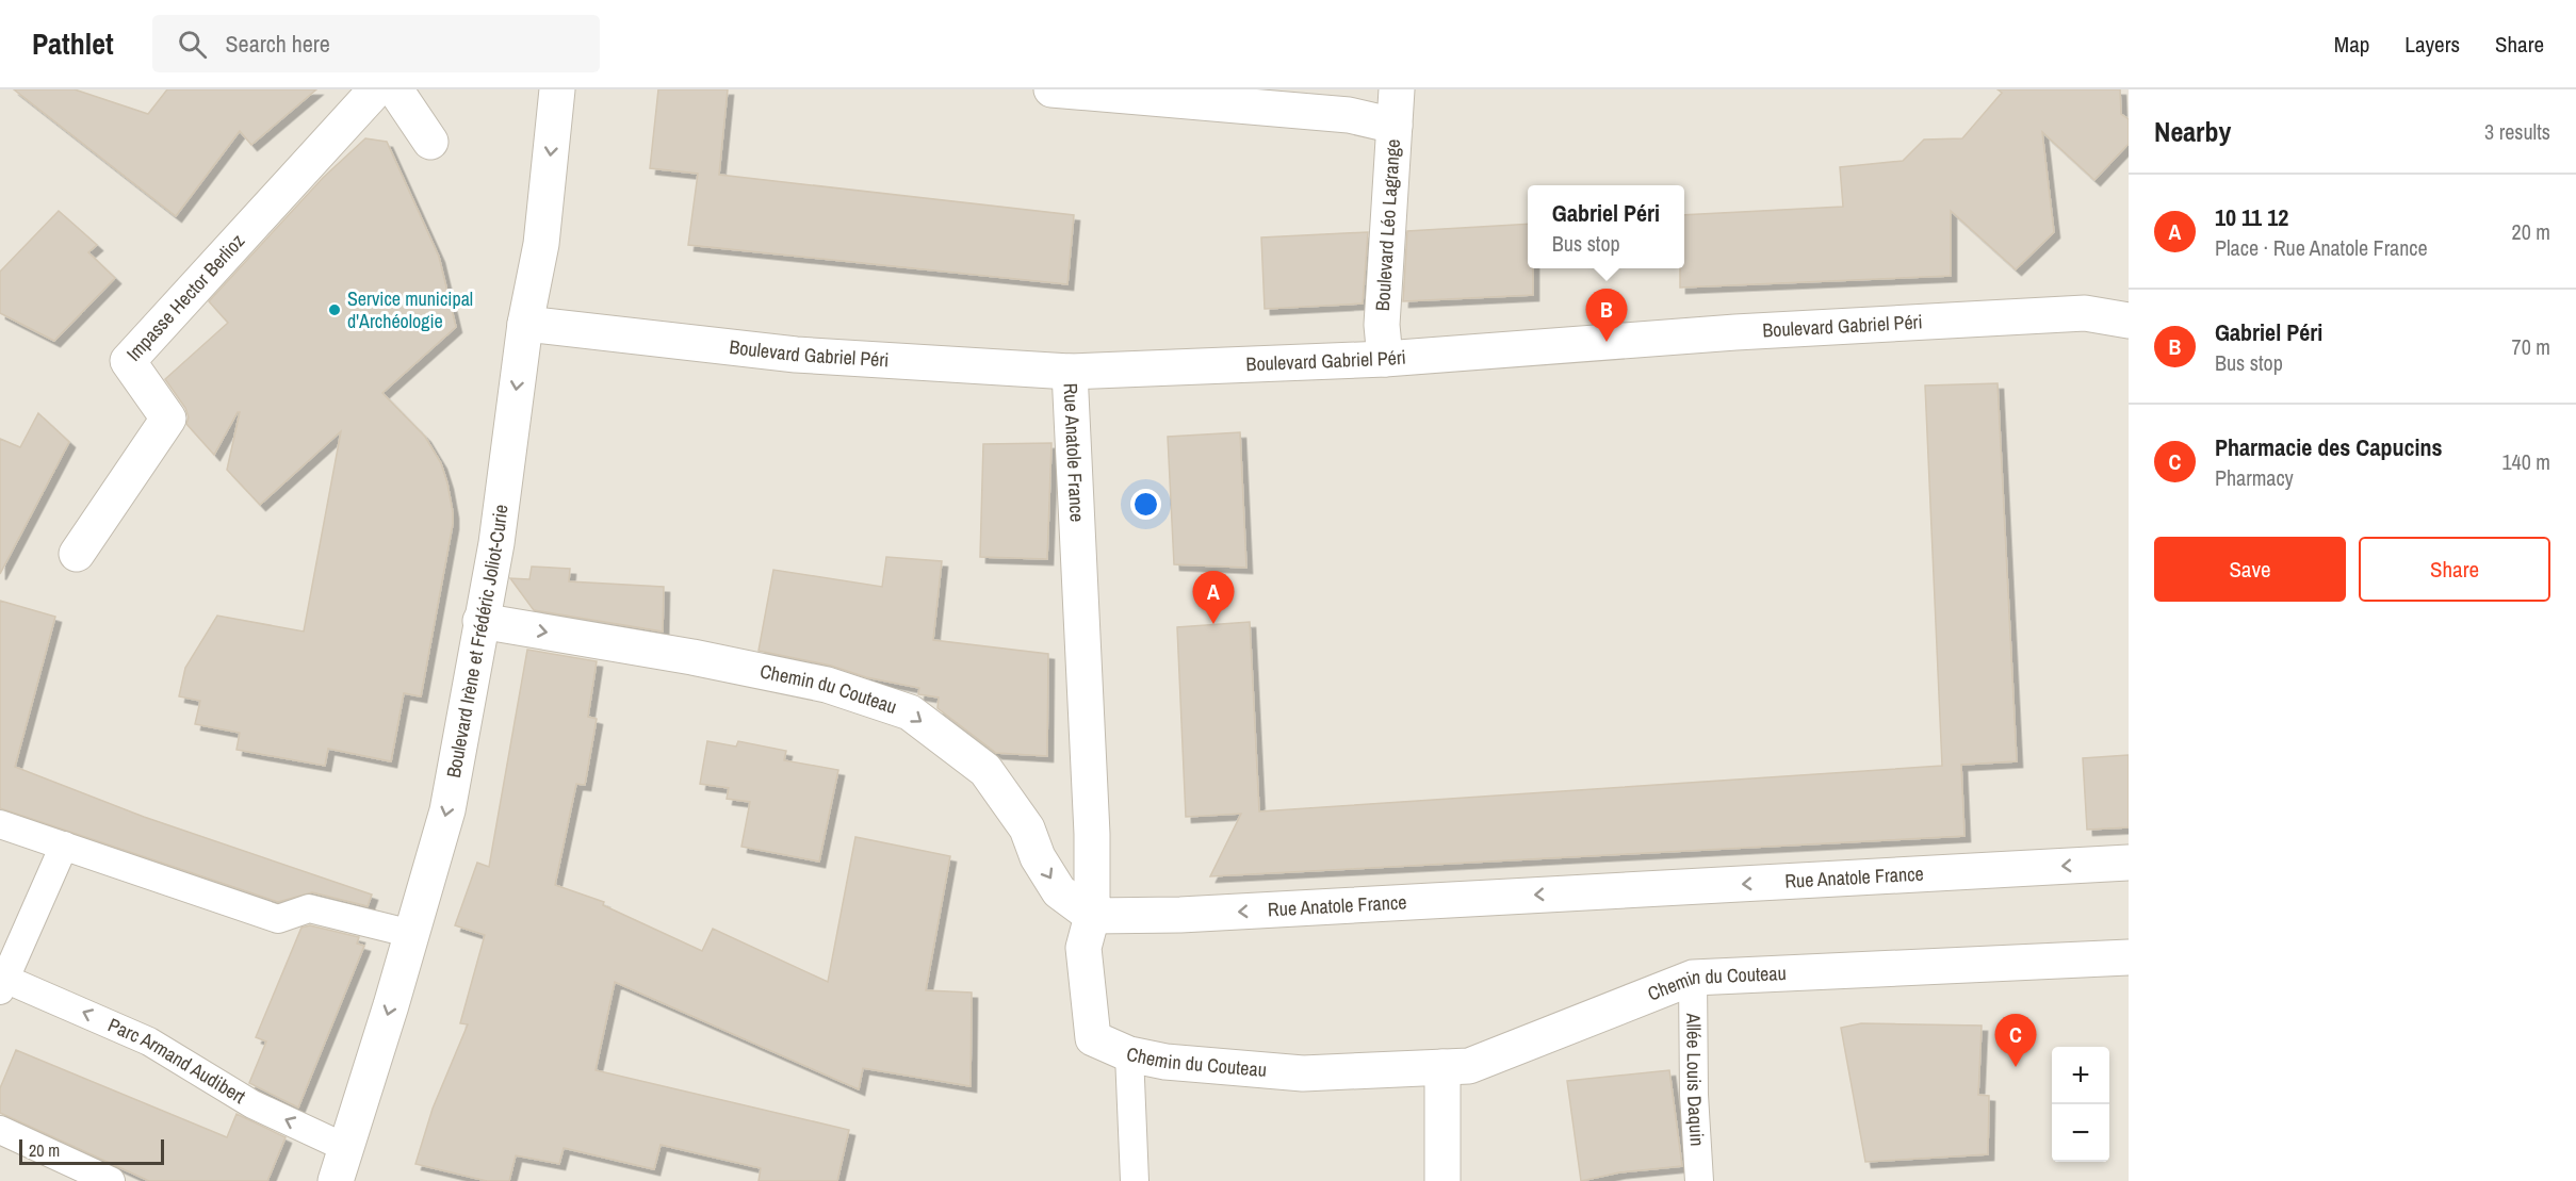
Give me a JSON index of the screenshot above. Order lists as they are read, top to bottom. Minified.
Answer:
{"streets":{"street":["Boulevard Léo Lagrange","Impasse Hector Berlioz","Boulevard Gabriel Péri","Rue Anatole France","Boulevard Irène et Frédéric Joliot-Curie","Chemin du Couteau"],"lane":["Parc Armand Audibert","Allée Louis Daquin"]},"crossings":[["Boulevard Léo Lagrange","Boulevard Gabriel Péri"],["Boulevard Gabriel Péri","Rue Anatole France"],["Boulevard Gabriel Péri","Boulevard Irène et Frédéric Joliot-Curie"],["Rue Anatole France","Chemin du Couteau"],["Boulevard Irène et Frédéric Joliot-Curie","Chemin du Couteau"],["Boulevard Irène et Frédéric Joliot-Curie","Parc Armand Audibert"],["Chemin du Couteau","Allée Louis Daquin"]],"one_way":["Rue Anatole France","Boulevard Irène et Frédéric Joliot-Curie","Chemin du Couteau"],"places":["Service municipal d'Archéologie"],"scale_bar":"20 m","page":{"header":"Pathlet","search":"Search here","nav":["Map","Layers","Share"],"heading":["Nearby","3 results"],"list":[{"mark":"A","name":"10 11 12","note":"Place · Rue Anatole France","value":"20 m"},{"mark":"B","name":"Gabriel Péri","note":"Bus stop","value":"70 m"},{"mark":"C","name":"Pharmacie des Capucins","note":"Pharmacy","value":"140 m"}],"popup":["Gabriel Péri","Bus stop"],"pins":["B","A","C"],"buttons":["Save","Share"],"map_buttons":["+","−"],"scale":"20 m"}}
